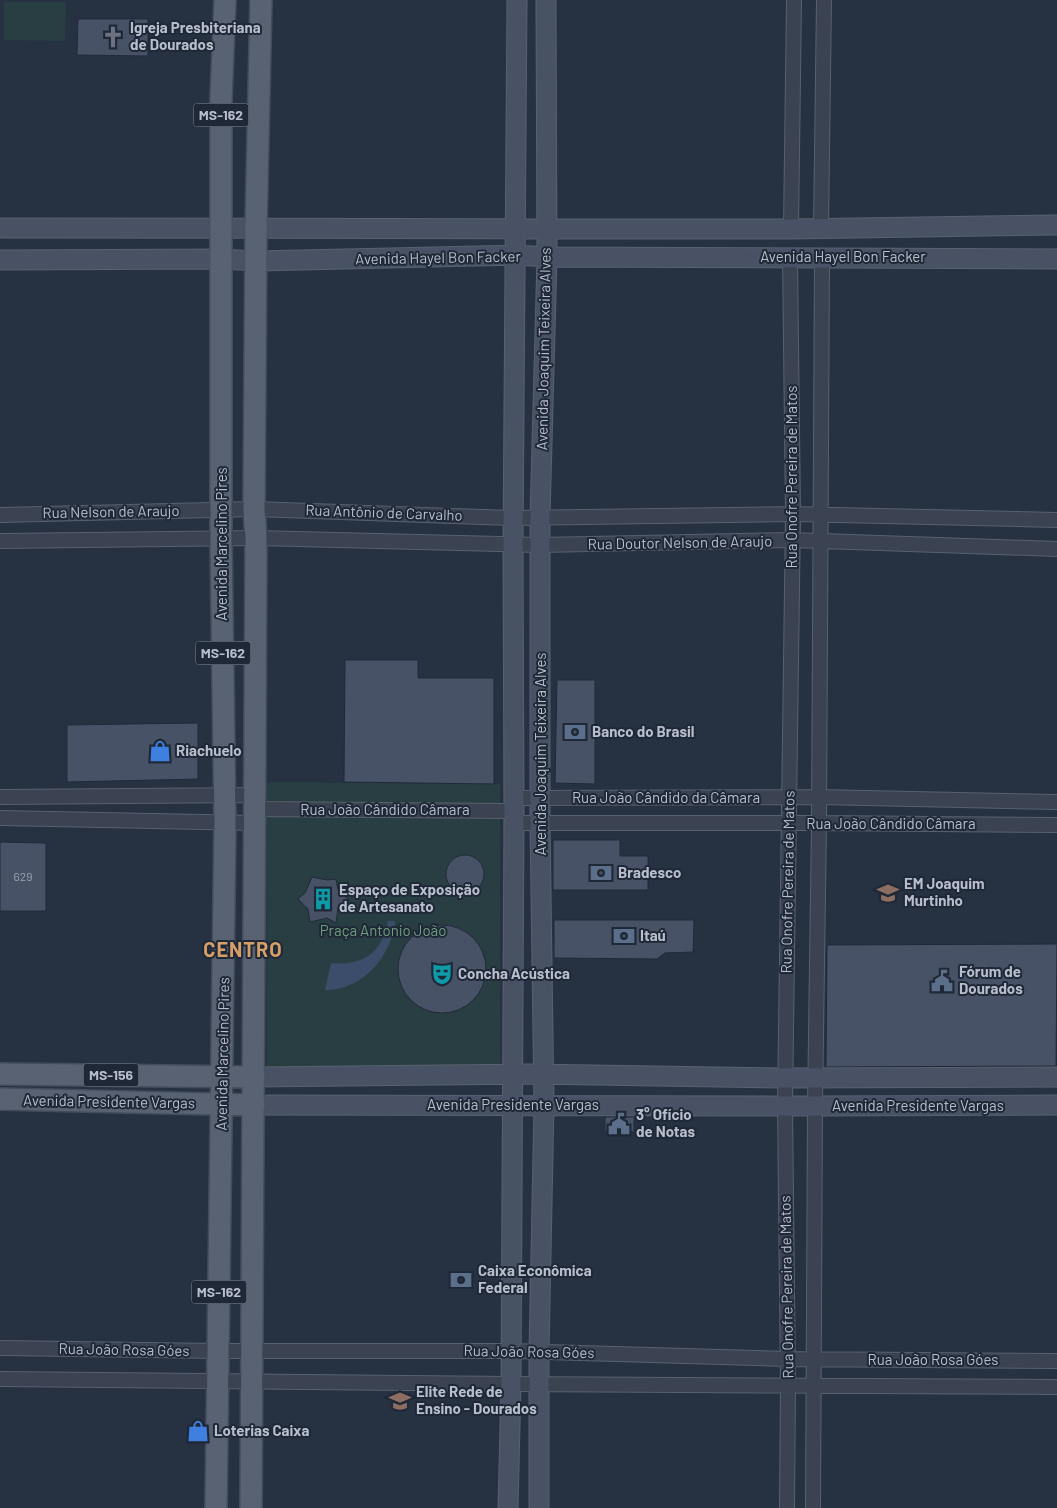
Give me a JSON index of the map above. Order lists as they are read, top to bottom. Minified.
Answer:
{"streets":{"main road":["MS-162","Avenida Hayel Bon Facker","Avenida Joaquim Teixeira Alves","Avenida Marcelino Pires","MS-156","Avenida Presidente Vargas"],"street":["Rua Onofre Pereira de Matos","Rua Nelson de Araujo","Rua Antônio de Carvalho","Rua Doutor Nelson de Araujo","Rua João Cândido da Câmara","Rua João Cândido Câmara","Rua João Rosa Góes"]},"crossings":[["Avenida Hayel Bon Facker","Avenida Joaquim Teixeira Alves"],["Avenida Hayel Bon Facker","Rua Onofre Pereira de Matos"],["Avenida Hayel Bon Facker","Avenida Marcelino Pires"],["Avenida Joaquim Teixeira Alves","Rua Antônio de Carvalho"],["Avenida Joaquim Teixeira Alves","Rua Doutor Nelson de Araujo"],["Avenida Joaquim Teixeira Alves","Rua João Cândido da Câmara"],["Avenida Joaquim Teixeira Alves","Rua João Cândido Câmara"],["Avenida Joaquim Teixeira Alves","Avenida Presidente Vargas"],["Avenida Joaquim Teixeira Alves","Rua João Rosa Góes"],["Rua Onofre Pereira de Matos","Rua Doutor Nelson de Araujo"],["Rua Onofre Pereira de Matos","Rua João Cândido da Câmara"],["Rua Onofre Pereira de Matos","Rua João Cândido Câmara"],["Rua Onofre Pereira de Matos","Avenida Presidente Vargas"],["Rua Onofre Pereira de Matos","Rua João Rosa Góes"],["Rua Nelson de Araujo","Rua Antônio de Carvalho"],["Rua Nelson de Araujo","Avenida Marcelino Pires"],["Rua Antônio de Carvalho","Rua Doutor Nelson de Araujo"],["Rua Antônio de Carvalho","Avenida Marcelino Pires"],["Avenida Marcelino Pires","Rua João Cândido Câmara"],["Avenida Marcelino Pires","Avenida Presidente Vargas"],["Avenida Marcelino Pires","Rua João Rosa Góes"],["Rua João Cândido da Câmara","Rua João Cândido Câmara"]],"districts":["CENTRO"],"parks":["Praça Antonio João"],"places":{"church":["Igreja Presbiteriana de Dourados"],"bank":["Banco do Brasil","Bradesco","Itaú","Caixa Econômica Federal"],"shop":["Riachuelo","Loterias Caixa"],"school or university":["EM Joaquim Murtinho","Elite Rede de Ensino - Dourados"],"building":["Espaço de Exposição de Artesanato"],"theatre":["Concha Acústica"],"public building":["Fórum de Dourados","3° Ofício de Notas"]},"house_numbers":["629"]}
